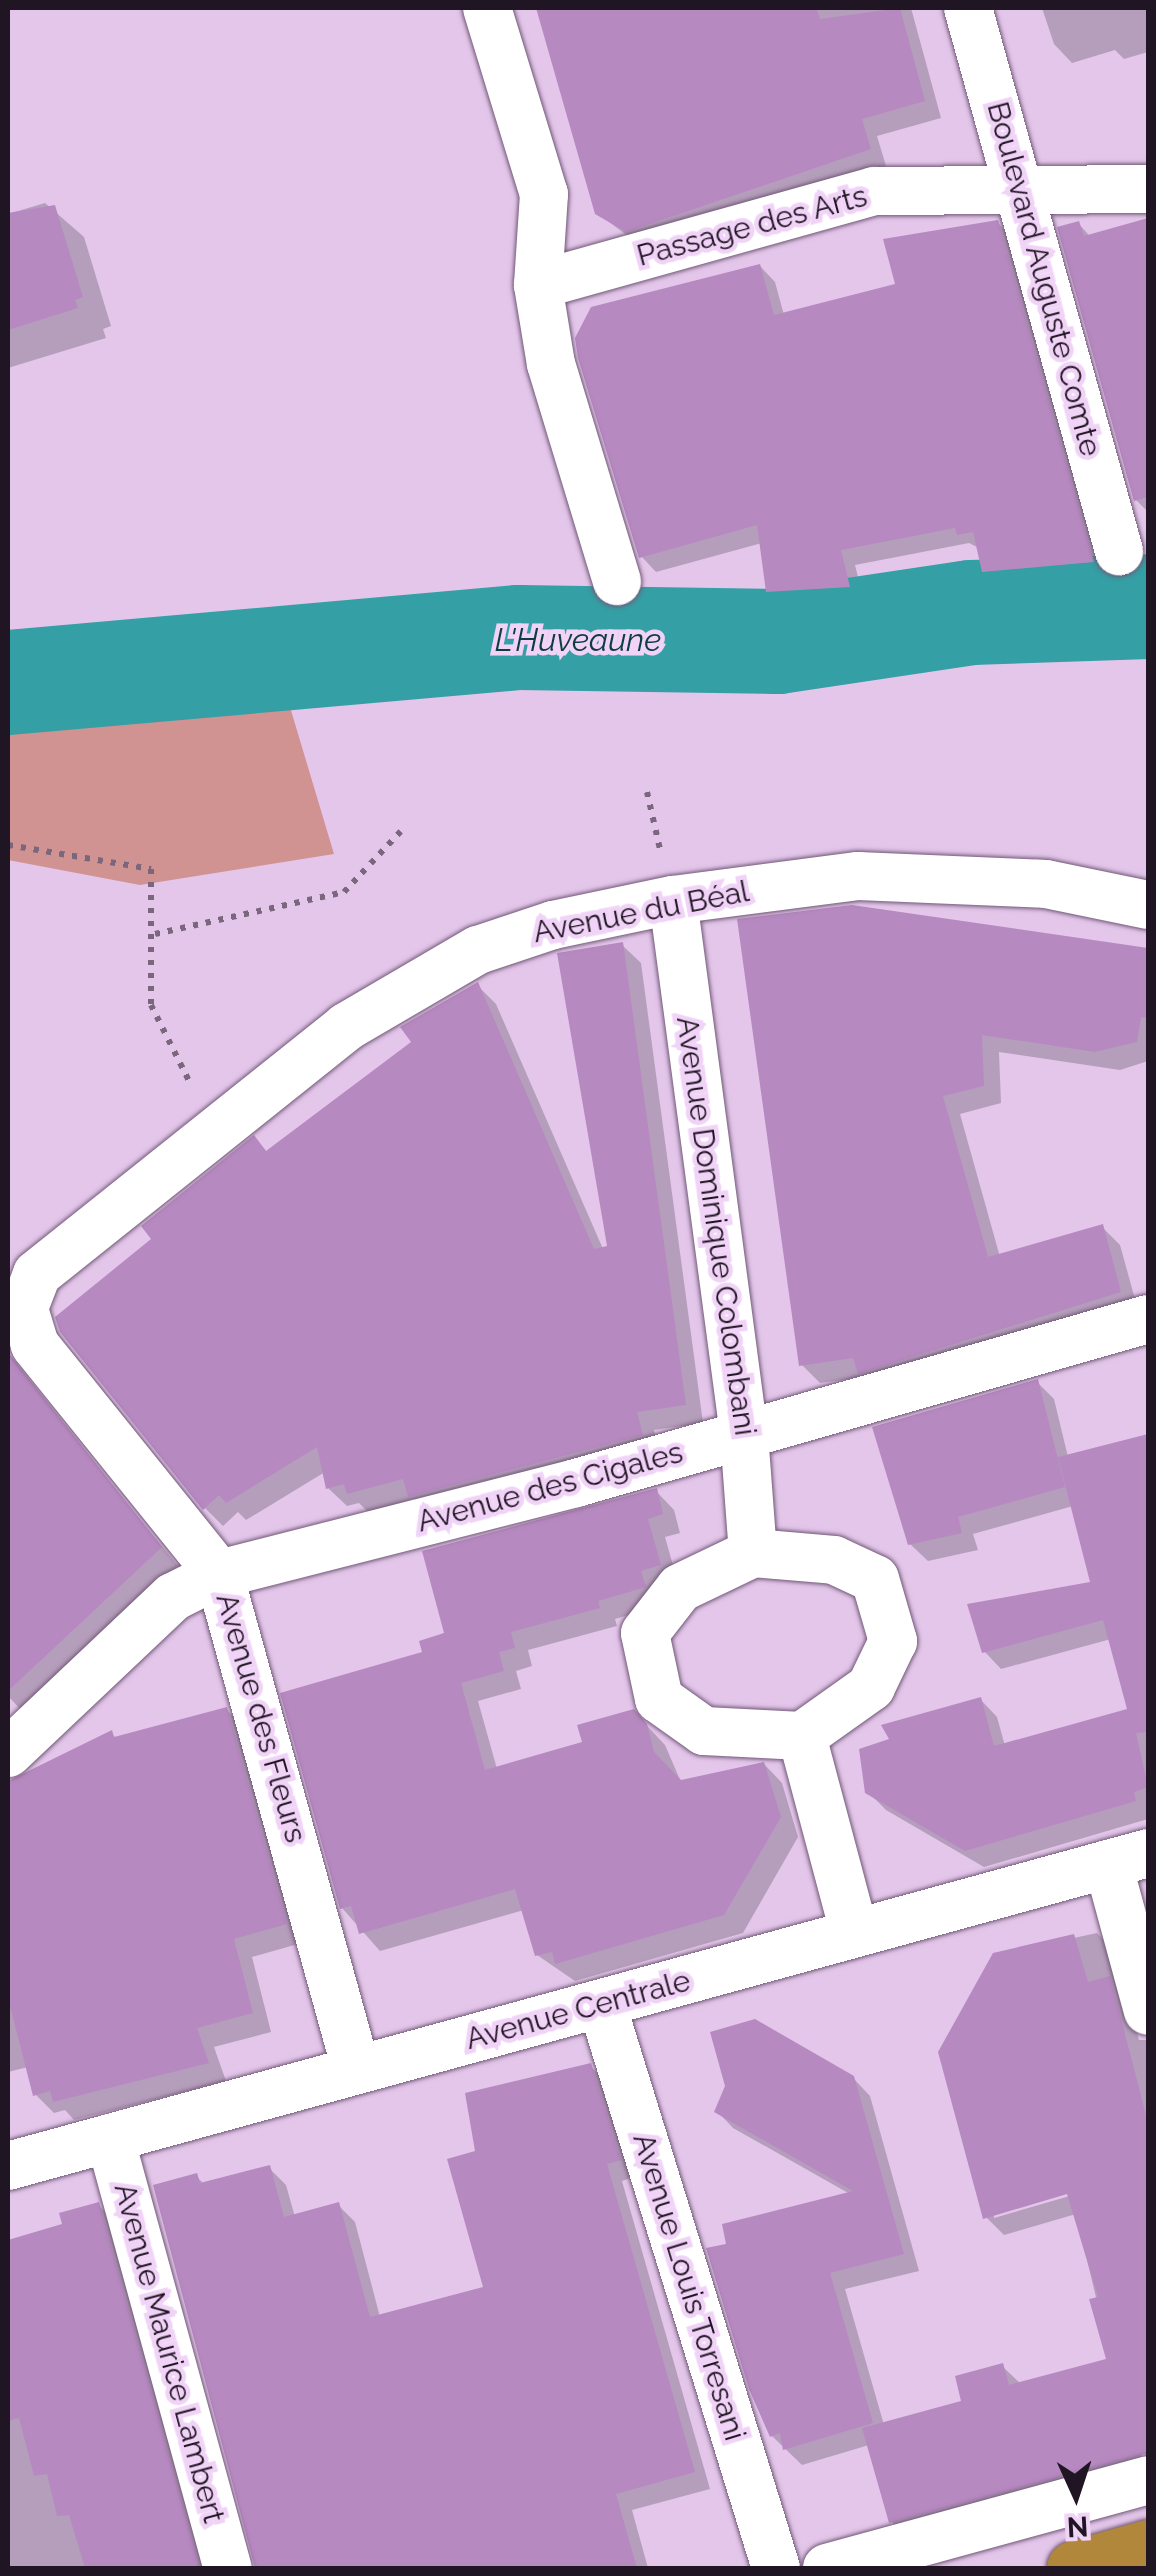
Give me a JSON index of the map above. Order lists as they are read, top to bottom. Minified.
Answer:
{"streets":{"street":["Passage des Arts","Boulevard Auguste Comte","Avenue du Béal","Avenue Dominique Colombani","Avenue des Cigales","Avenue des Fleurs","Avenue Centrale","Avenue Louis Torresani","Avenue Maurice Lambert"]},"crossings":[["Passage des Arts","Boulevard Auguste Comte"],["Avenue du Béal","Avenue Dominique Colombani"],["Avenue du Béal","Avenue des Fleurs"],["Avenue Dominique Colombani","Avenue des Cigales"],["Avenue des Cigales","Avenue des Fleurs"],["Avenue des Fleurs","Avenue Centrale"],["Avenue Centrale","Avenue Louis Torresani"],["Avenue Centrale","Avenue Maurice Lambert"]],"water":["L'Huveaune"],"north":"bottom"}
